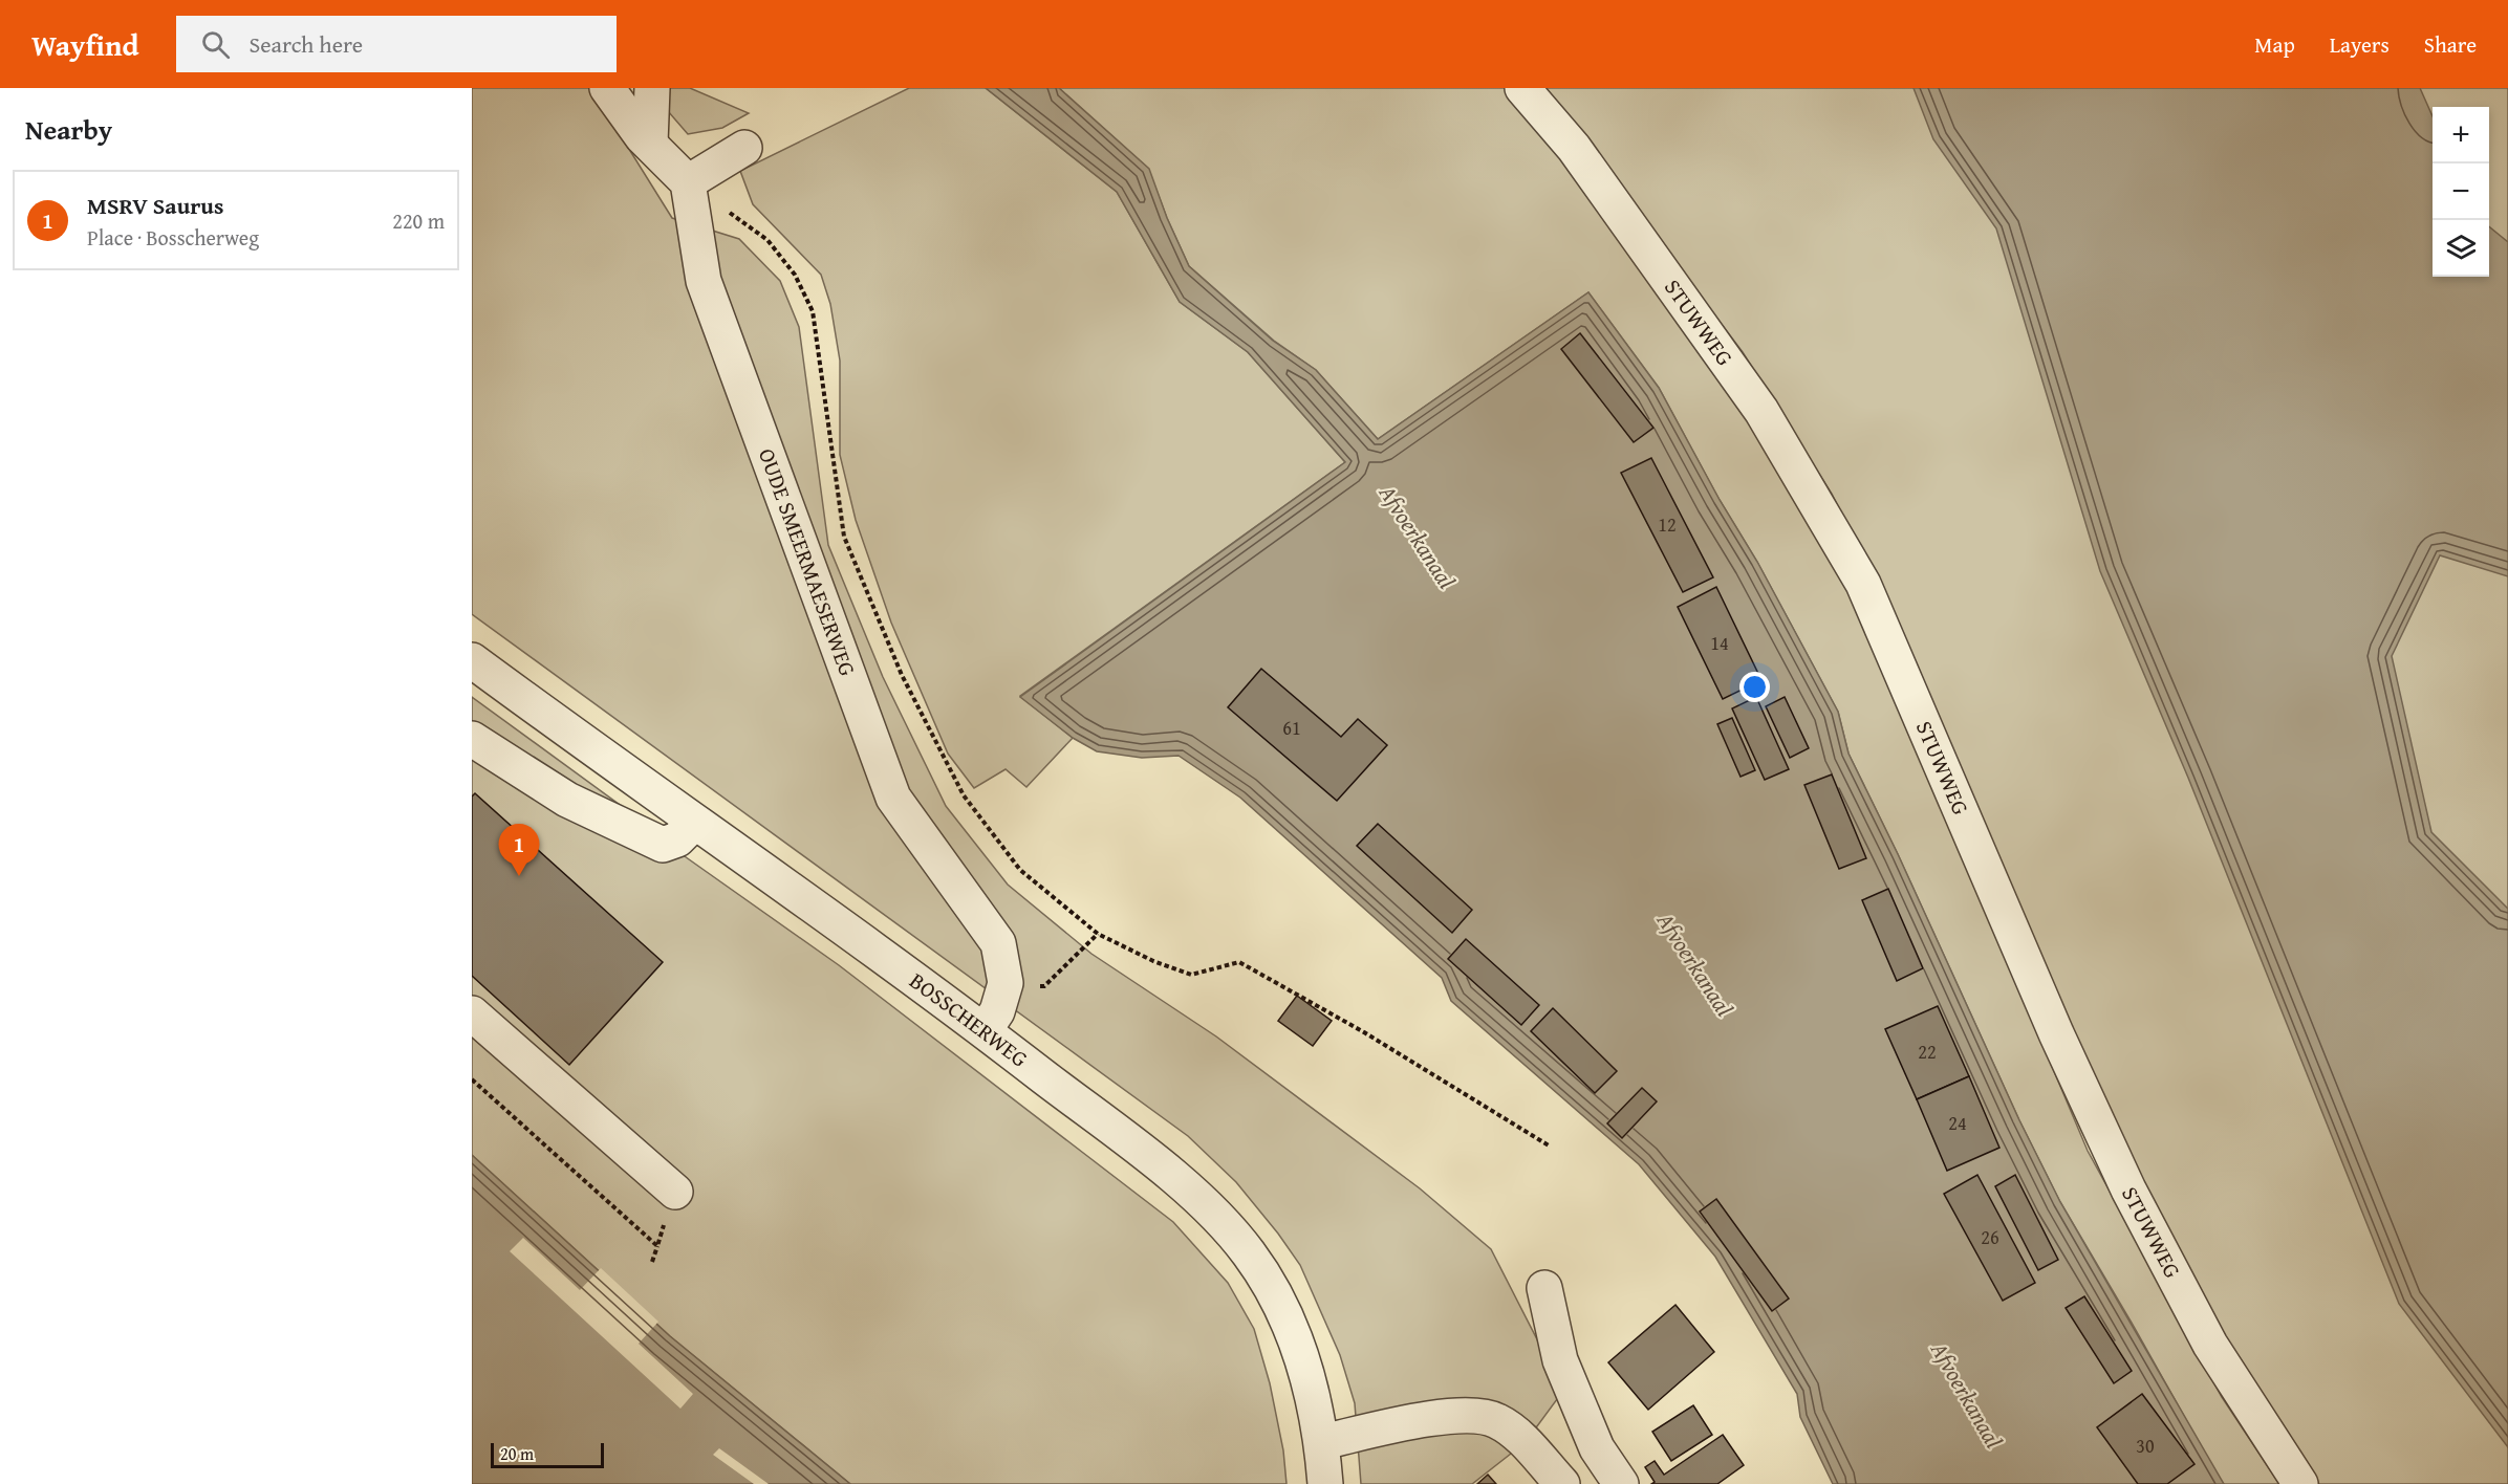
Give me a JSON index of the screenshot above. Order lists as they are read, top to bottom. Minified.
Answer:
{"streets":{"street":["STUWWEG","OUDE SMEERMAESERWEG","BOSSCHERWEG"]},"crossings":[["OUDE SMEERMAESERWEG","BOSSCHERWEG"]],"water":["Afvoerkanaal"],"house_numbers":["12","14","61","22","24","26","30"],"scale_bar":"20 m","page":{"header":"Wayfind","search":"Search here","nav":["Map","Layers","Share"],"heading":"Nearby","map_buttons":["+","−"],"list":[{"mark":"1","name":"MSRV Saurus","note":"Place · Bosscherweg","value":"220 m"}],"pins":"1","scale":"20 m"}}
